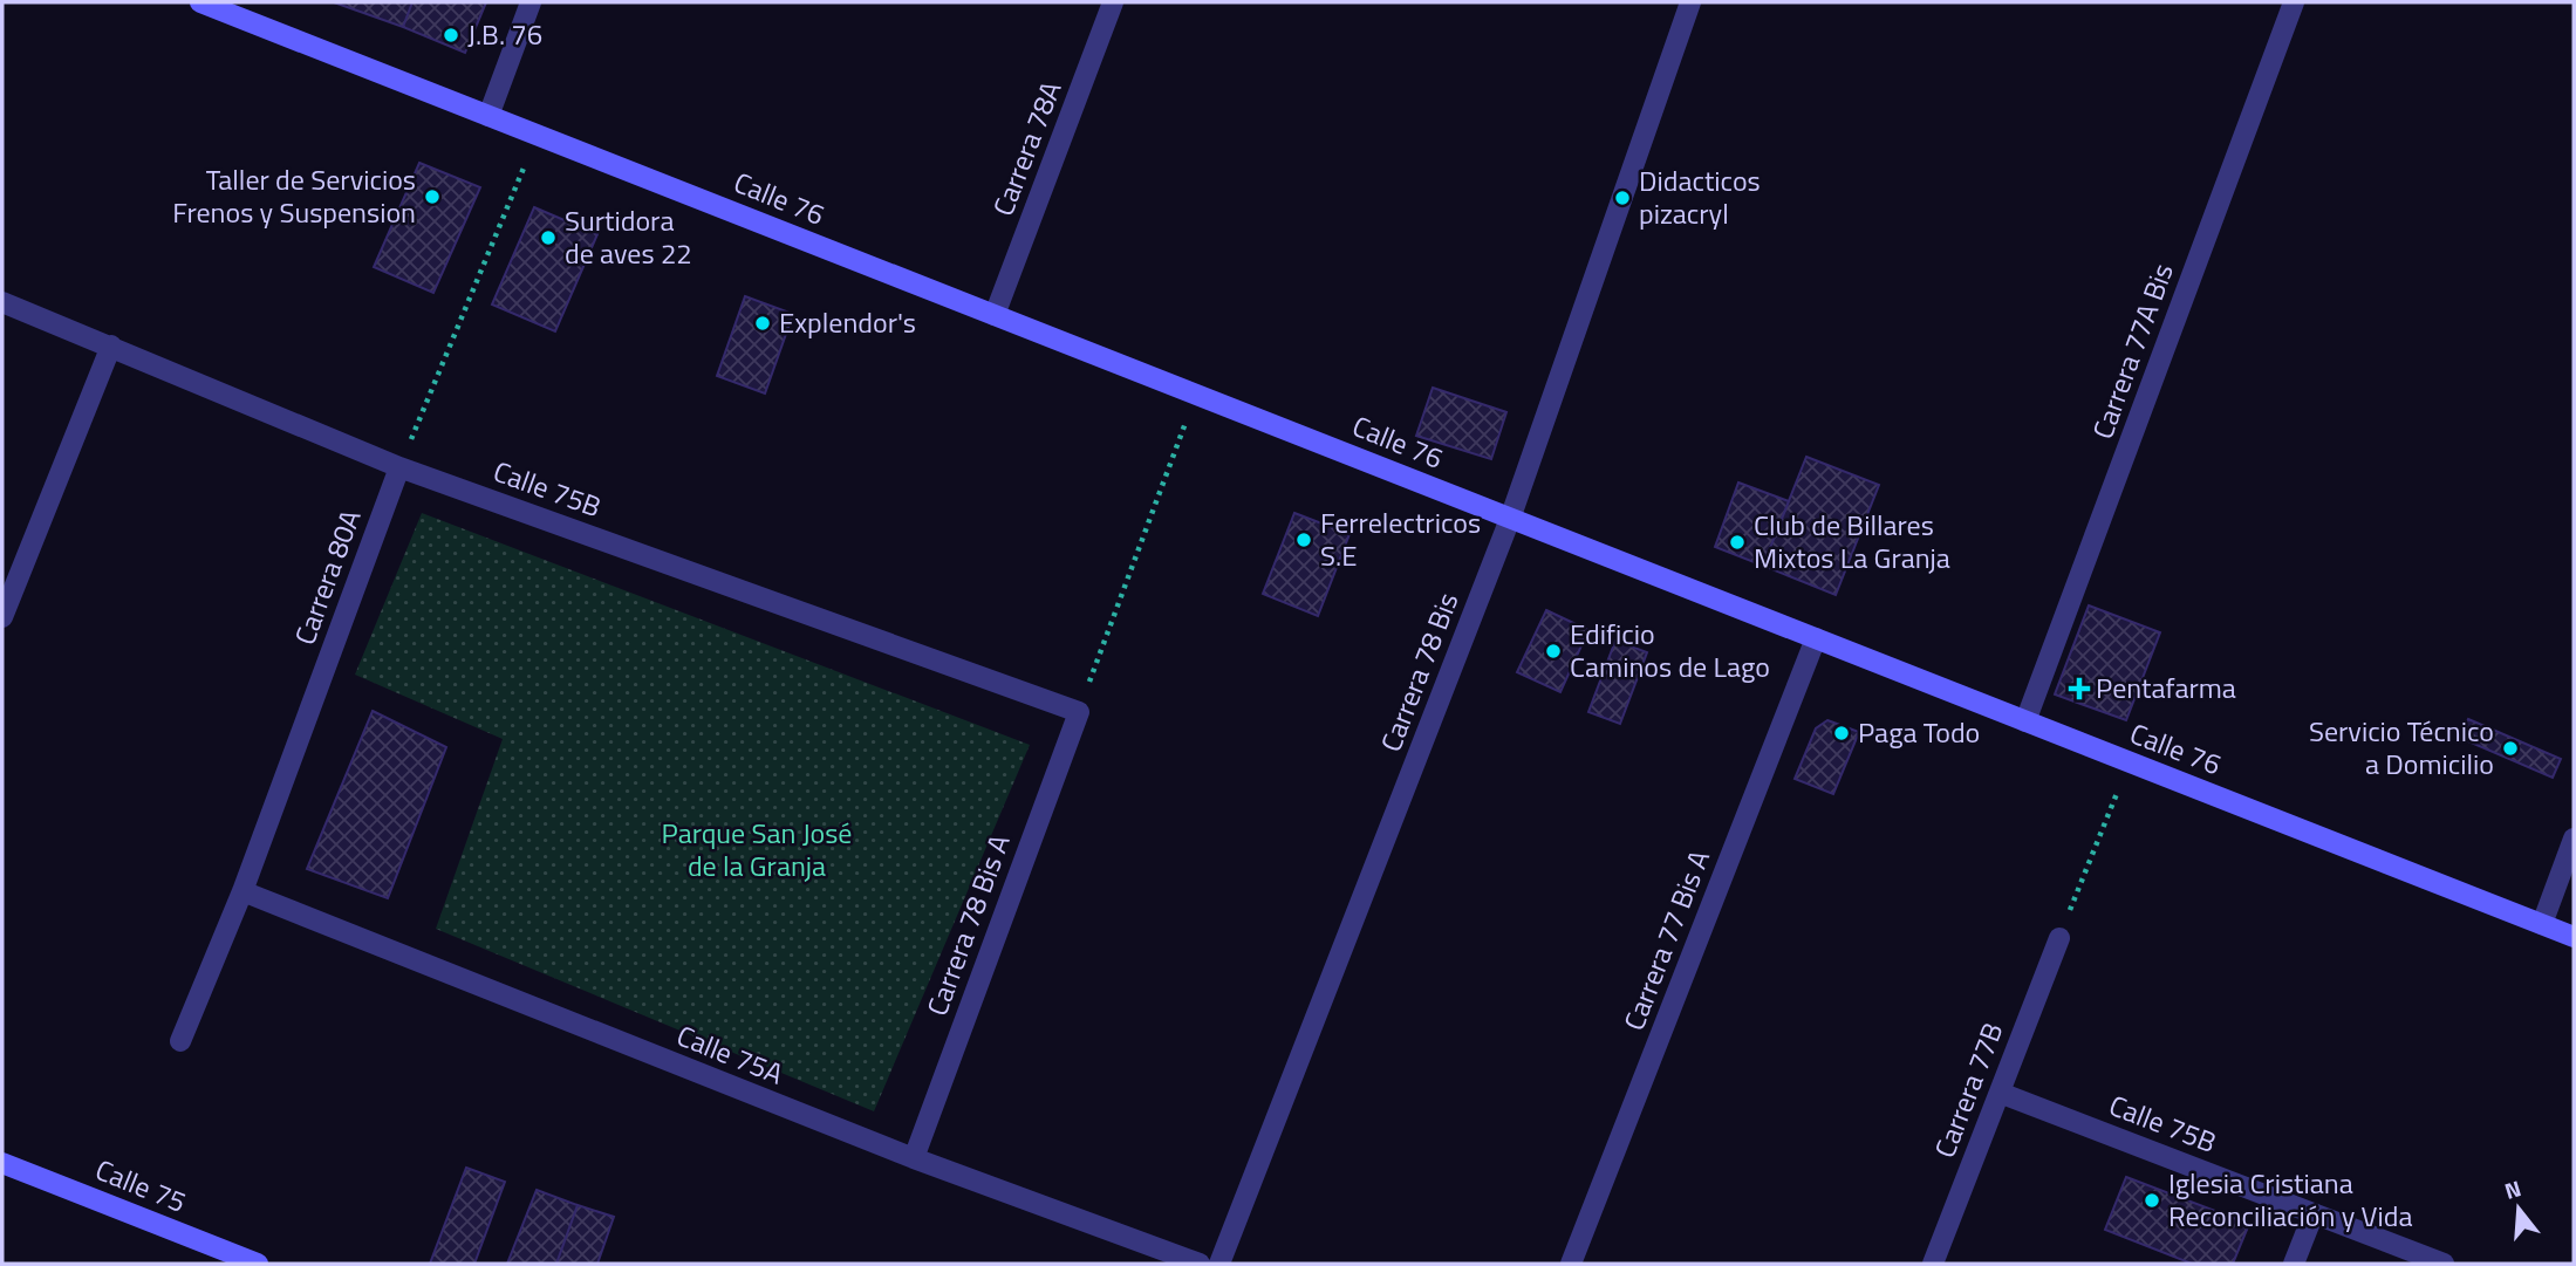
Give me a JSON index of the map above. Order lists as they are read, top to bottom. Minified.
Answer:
{"streets":{"street":["Carrera 78A","Calle 76","Carrera 77A Bis","Calle 75B","Carrera 80A","Carrera 78 Bis","Carrera 78 Bis A","Carrera 77 Bis A","Calle 75A","Carrera 77B","Calle 75"]},"crossings":[["Carrera 78A","Calle 76"],["Calle 76","Carrera 77A Bis"],["Calle 76","Carrera 78 Bis"],["Calle 76","Carrera 77 Bis A"],["Calle 75B","Carrera 80A"],["Calle 75B","Carrera 78 Bis A"],["Calle 75B","Carrera 77B"],["Carrera 80A","Calle 75A"],["Carrera 78 Bis A","Calle 75A"]],"parks":["Parque San José de la Granja"],"places":{"other":["J.B. 76","Taller de Servicios Frenos y Suspension","Didacticos pizacryl","Surtidora de aves 22","Explendor's","Ferrelectricos S.E","Club de Billares Mixtos La Granja","Edificio Caminos de Lago","Paga Todo","Servicio Técnico a Domicilio","Iglesia Cristiana Reconciliación y Vida"],"health":["Pentafarma"]},"north":"top"}
